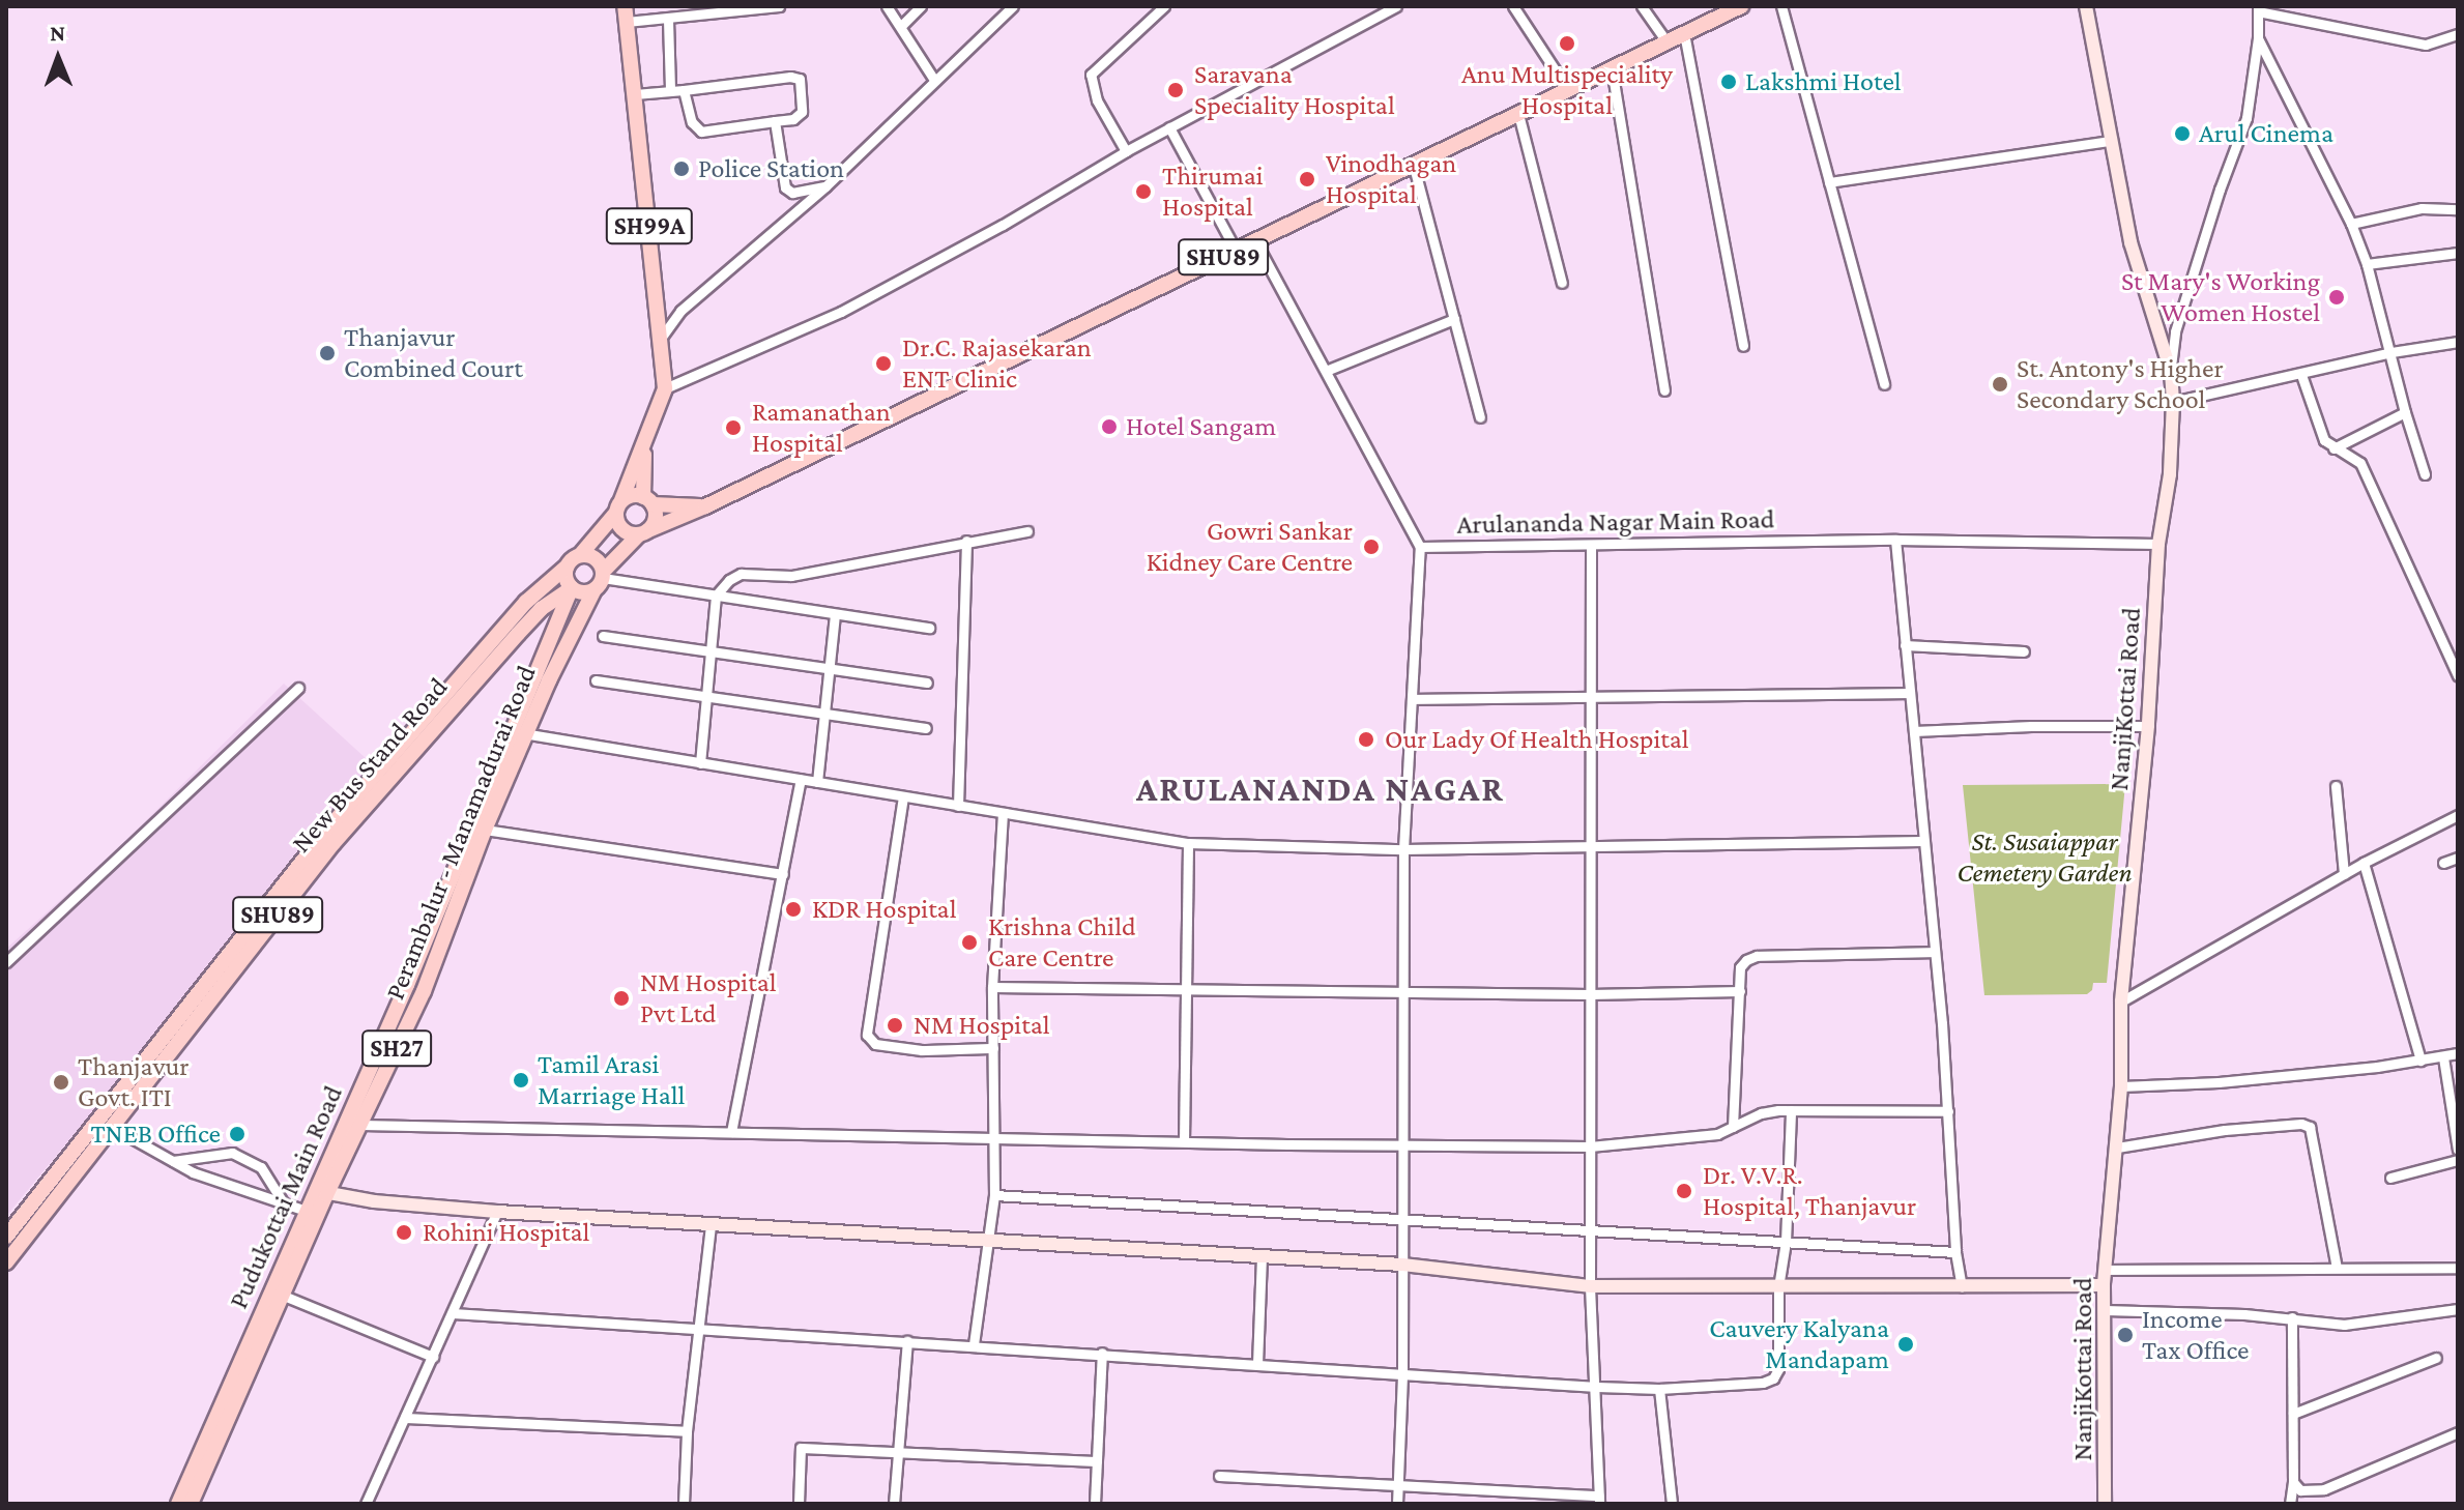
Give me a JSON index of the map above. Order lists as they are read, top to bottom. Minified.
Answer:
{"streets":{"main road":["SH99A","SHU89","New Bus Stand Road","Perambalur - Manamadurai Road","SH27","Pudukottai Main Road"],"street":["Arulananda Nagar Main Road","NanjiKottai Road"]},"crossings":[["SH99A","SHU89"],["SHU89","Arulananda Nagar Main Road"],["SHU89","New Bus Stand Road"],["SHU89","Perambalur - Manamadurai Road"],["SHU89","Pudukottai Main Road"],["Arulananda Nagar Main Road","NanjiKottai Road"],["New Bus Stand Road","Perambalur - Manamadurai Road"],["New Bus Stand Road","Pudukottai Main Road"],["Perambalur - Manamadurai Road","Pudukottai Main Road"]],"districts":["ARULANANDA NAGAR"],"parks":["St. Susaiappar Cemetery Garden"],"places":["Anu Multispeciality Hospital","Lakshmi Hotel","Saravana Speciality Hospital","Arul Cinema","Police Station","Vinodhagan Hospital","Thirumai Hospital","St Mary's Working Women Hostel","Thanjavur Combined Court","Dr.C. Rajasekaran ENT Clinic","St. Antony's Higher Secondary School","Hotel Sangam","Ramanathan Hospital","Gowri Sankar Kidney Care Centre","Our Lady Of Health Hospital","KDR Hospital","Krishna Child Care Centre","NM Hospital Pvt Ltd","NM Hospital","Tamil Arasi Marriage Hall","Thanjavur Govt. ITI","TNEB Office","Dr. V.V.R. Hospital, Thanjavur","Rohini Hospital","Income Tax Office","Cauvery Kalyana Mandapam"],"north":"top"}
